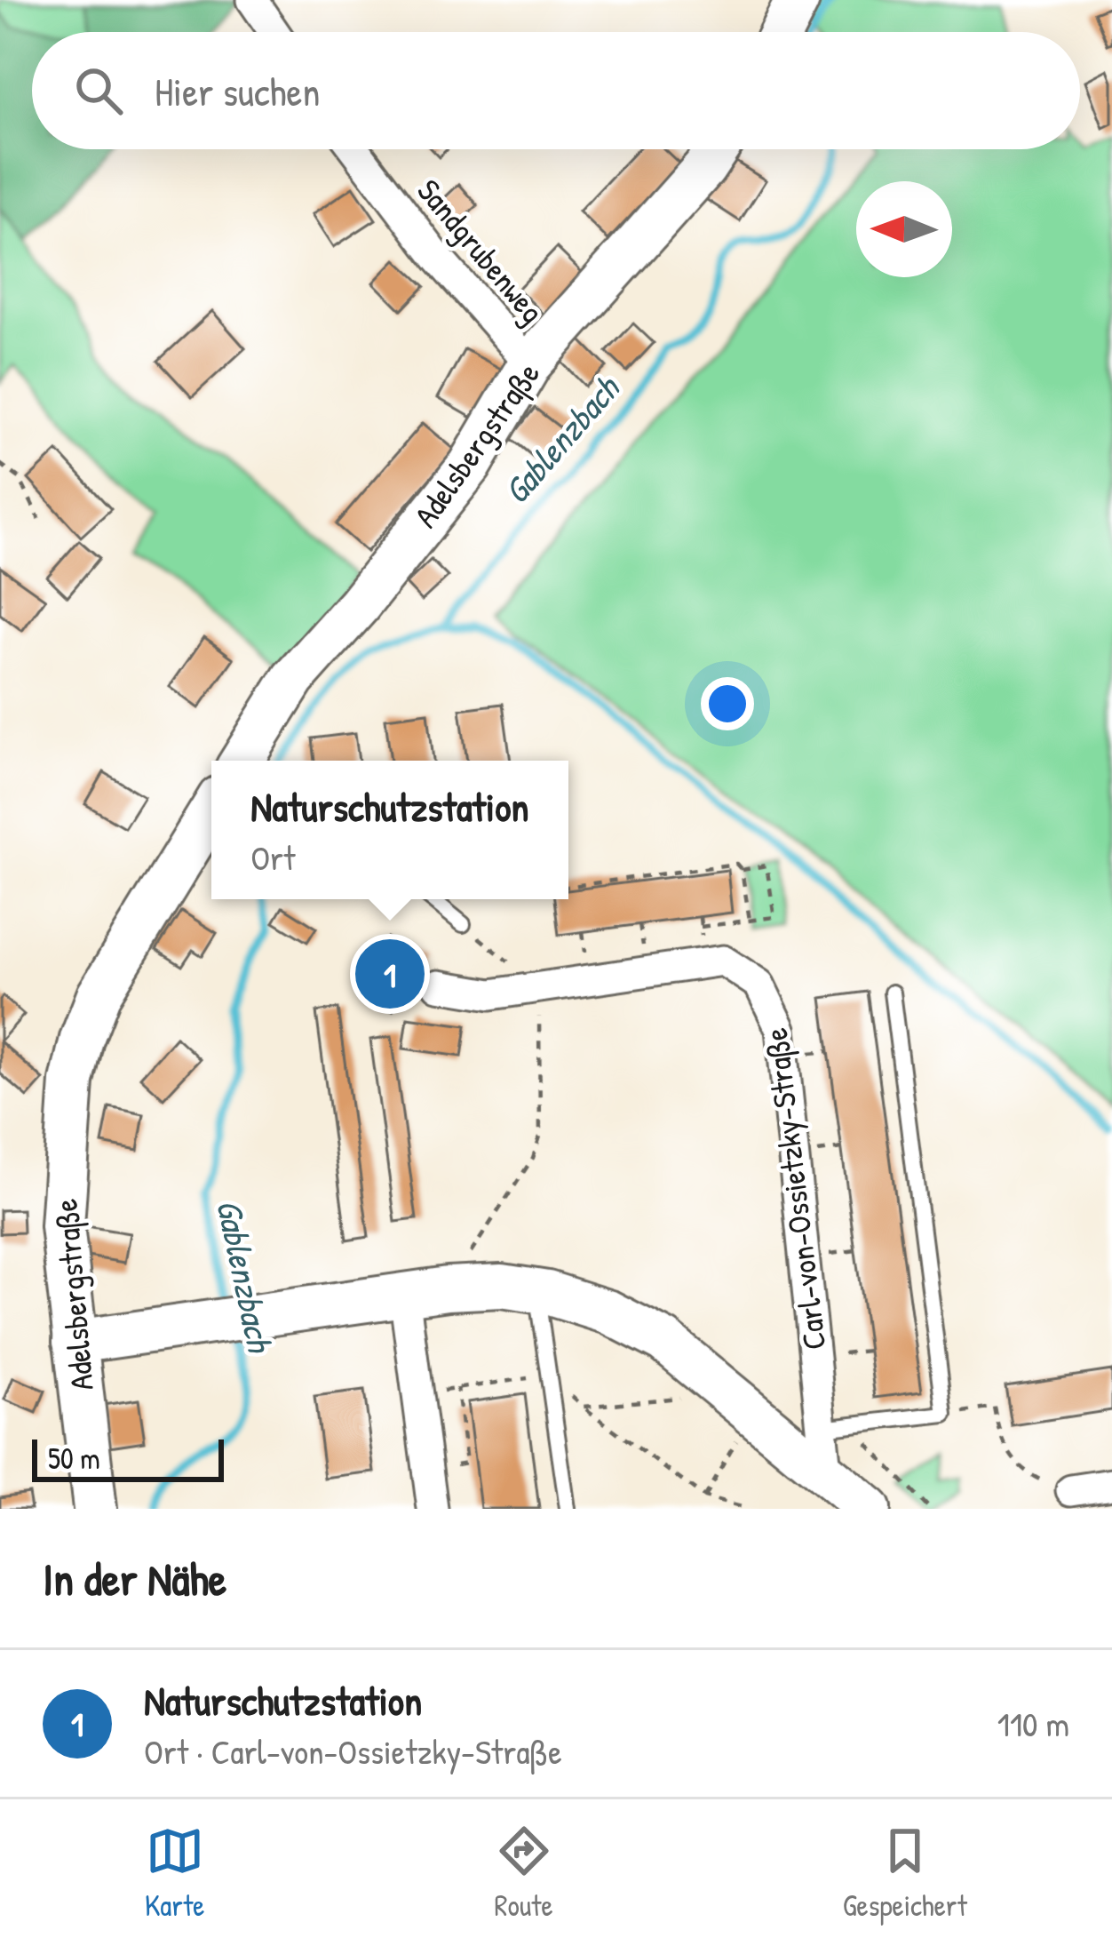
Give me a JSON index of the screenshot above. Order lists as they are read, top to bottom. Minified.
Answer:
{"streets":{"street":["Sandgrubenweg","Adelsbergstraße","Carl-von-Ossietzky-Straße"]},"crossings":[["Sandgrubenweg","Adelsbergstraße"]],"water":["Gablenzbach"],"scale_bar":"50 m","north":"left","page":{"search":"Hier suchen","popup":["Naturschutzstation","Ort"],"pins":"1","scale":"50 m","heading":"In der Nähe","list":[{"mark":"1","name":"Naturschutzstation","note":"Ort · Carl-von-Ossietzky-Straße","value":"110 m"}],"nav":["Karte","Route","Gespeichert"]}}
